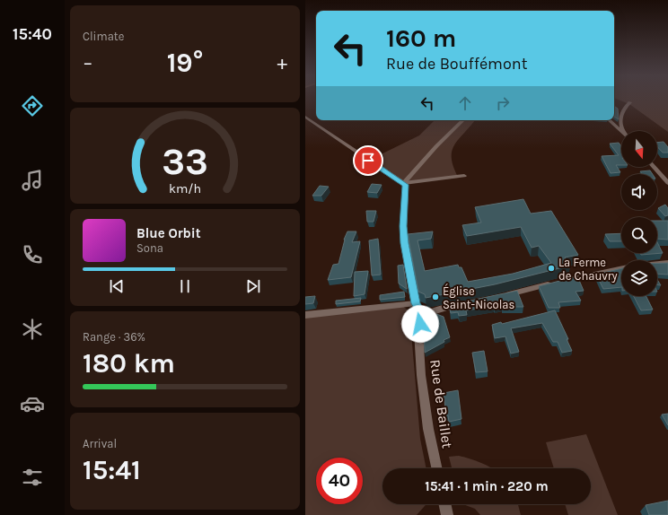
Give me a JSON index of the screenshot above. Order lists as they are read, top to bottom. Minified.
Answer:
{"streets":{"street":["Rue de Baillet"]},"places":["La Ferme de Chauvry","Église Saint-Nicolas"],"north":"bottom","page":{"tabs":"15:40","tile":["Climate",["Range · 36%","180 km"],["Arrival","15:41"]],"turn":["160 m","Rue de Bouffémont"],"heat":["−","19°","+"],"song":["Blue Orbit","Sona"],"limit":"40","trip":"15:41 · 1 min · 220 m","gauge":["33","km/h"]}}
